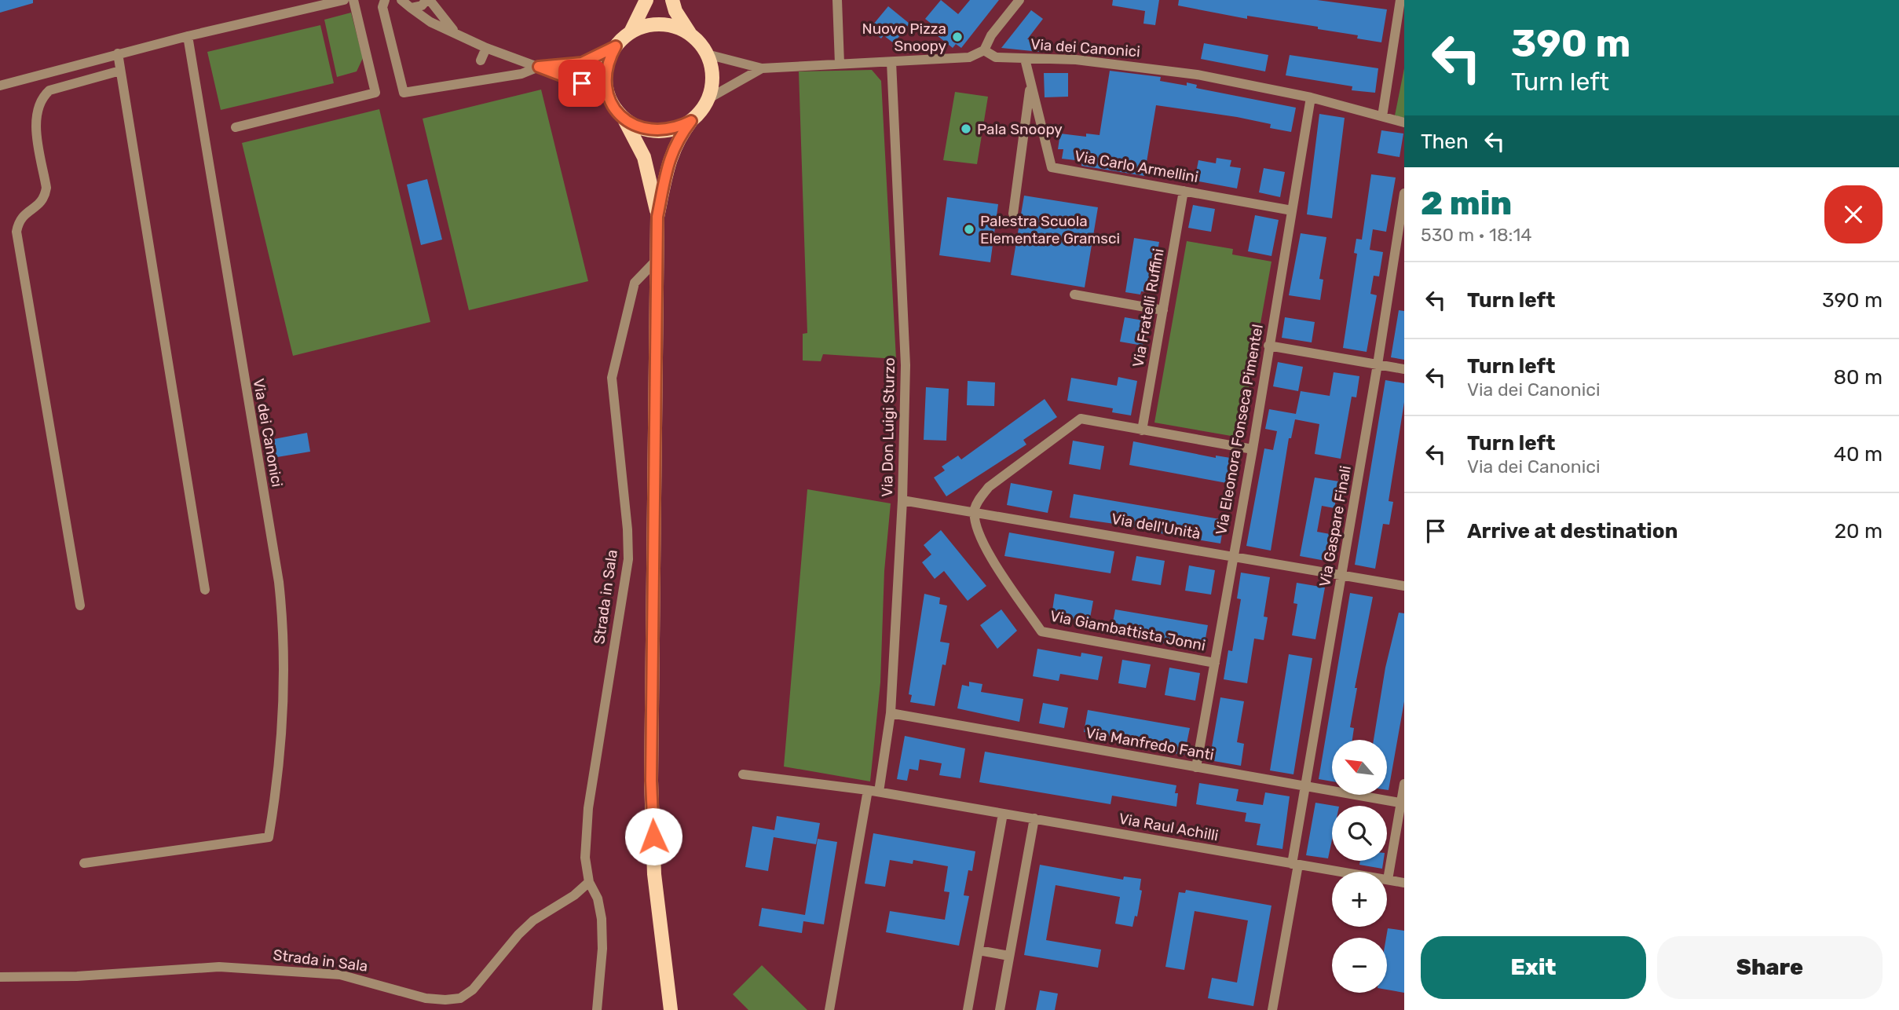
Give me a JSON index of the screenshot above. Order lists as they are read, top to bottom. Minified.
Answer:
{"streets":{"street":["Via dei Canonici","Via Carlo Armellini","Via Fratelli Ruffini","Via Don Luigi Sturzo","Via Eleonora Fonseca Pimentel","Via dell'Unità","Via Gaspare Finali","Strada in Sala","Via Giambattista Jonni","Via Manfredo Fanti","Via Raul Achilli"]},"crossings":[["Via dei Canonici","Via Carlo Armellini"],["Via dei Canonici","Via Eleonora Fonseca Pimentel"],["Via Carlo Armellini","Via Fratelli Ruffini"],["Via Carlo Armellini","Via Eleonora Fonseca Pimentel"],["Via Don Luigi Sturzo","Via dell'Unità"],["Via Don Luigi Sturzo","Via Manfredo Fanti"],["Via Don Luigi Sturzo","Via Raul Achilli"],["Via Eleonora Fonseca Pimentel","Via dell'Unità"],["Via Eleonora Fonseca Pimentel","Via Giambattista Jonni"],["Via Eleonora Fonseca Pimentel","Via Manfredo Fanti"],["Via dell'Unità","Via Gaspare Finali"],["Via dell'Unità","Via Giambattista Jonni"],["Via Gaspare Finali","Via Manfredo Fanti"],["Via Gaspare Finali","Via Raul Achilli"]],"places":["Nuovo Pizza Snoopy","Pala Snoopy","Palestra Scuola Elementare Gramsci"],"north":"top left","page":{"turn":["390 m","Turn left"],"then":"Then","heading":["2 min","530 m · 18:14"],"list":[{"name":"Turn left","value":"390 m"},{"name":"Turn left","note":"Via dei Canonici","value":"80 m"},{"name":"Turn left","note":"Via dei Canonici","value":"40 m"},{"name":"Arrive at destination","value":"20 m"}],"map_buttons":["+","−"],"buttons":["Exit","Share"]}}
